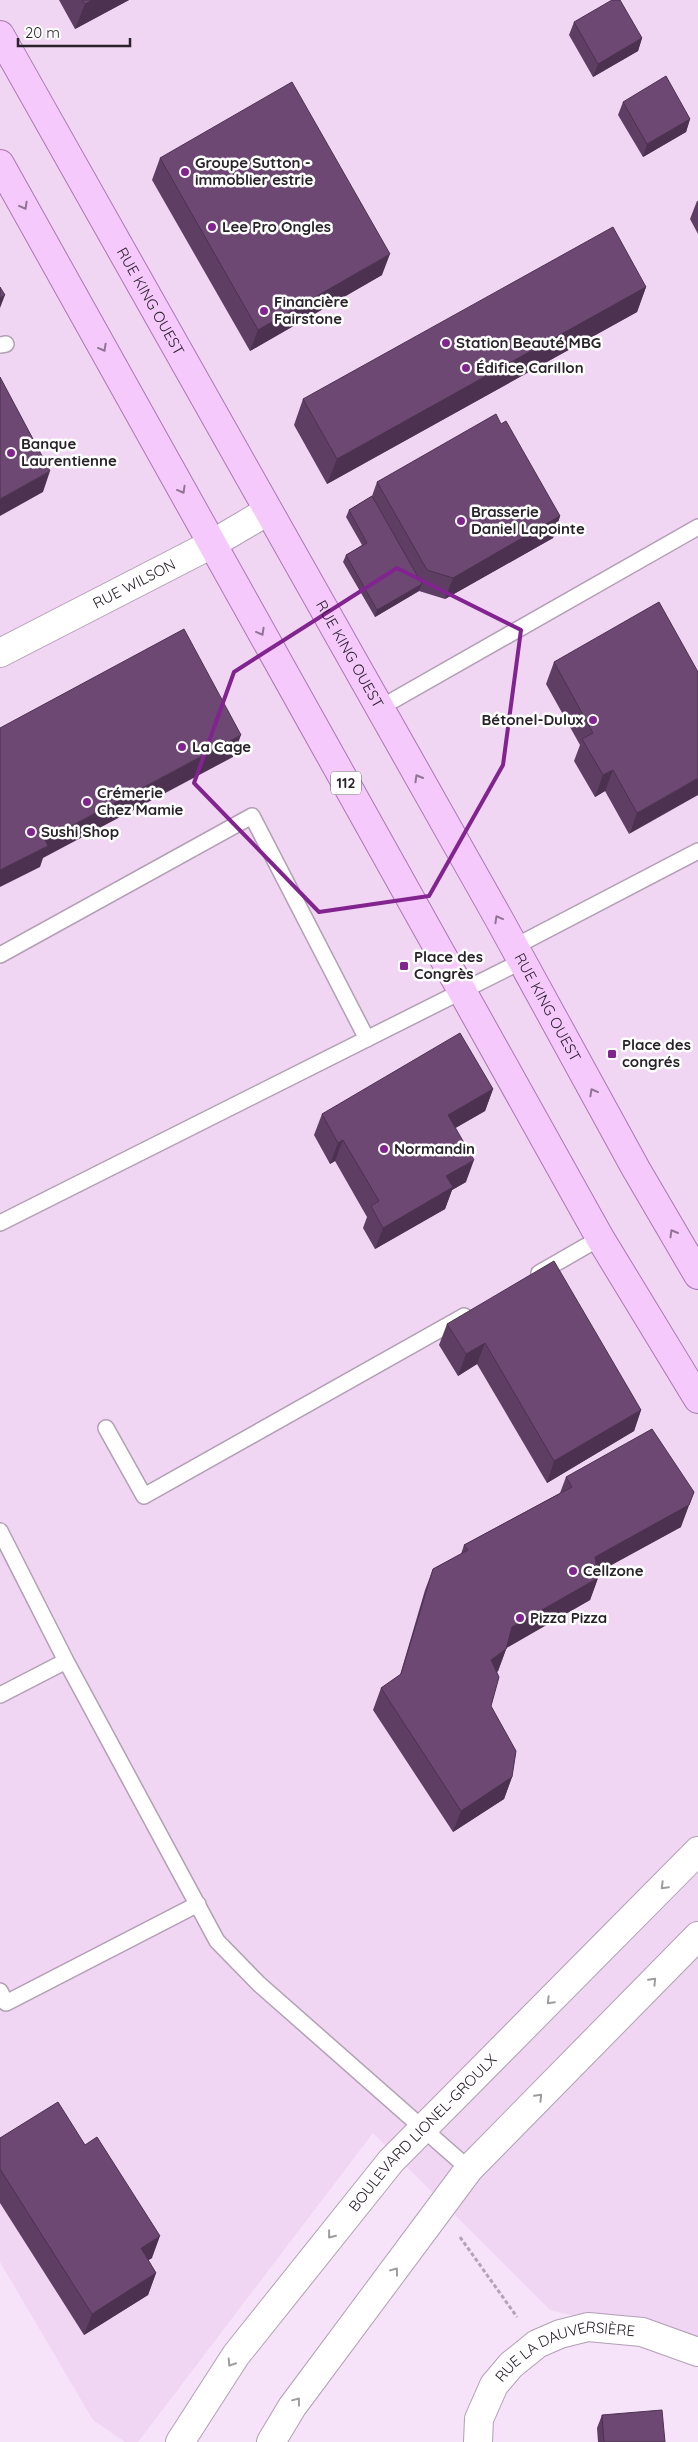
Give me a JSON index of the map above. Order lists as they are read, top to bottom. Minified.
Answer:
{"streets":{"main road":["RUE KING OUEST","RUE WILSON","112","BOULEVARD LIONEL-GROULX","RUE LA DAUVERSIÈRE"]},"crossings":[["RUE KING OUEST","RUE WILSON"],["RUE WILSON","112"]],"places":{"other":["Groupe Sutton - immoblier estrie","Lee Pro Ongles","Financière Fairstone","Station Beauté MBG","Édifice Carillon","Banque Laurentienne","Brasserie Daniel Lapointe","Bétonel-Dulux","La Cage","Crémerie Chez Mamie","Sushi Shop","Normandin","Cellzone","Pizza Pizza"],"transit":["Place des Congrès","Place des congrés"]},"scale_bar":"20 m"}
